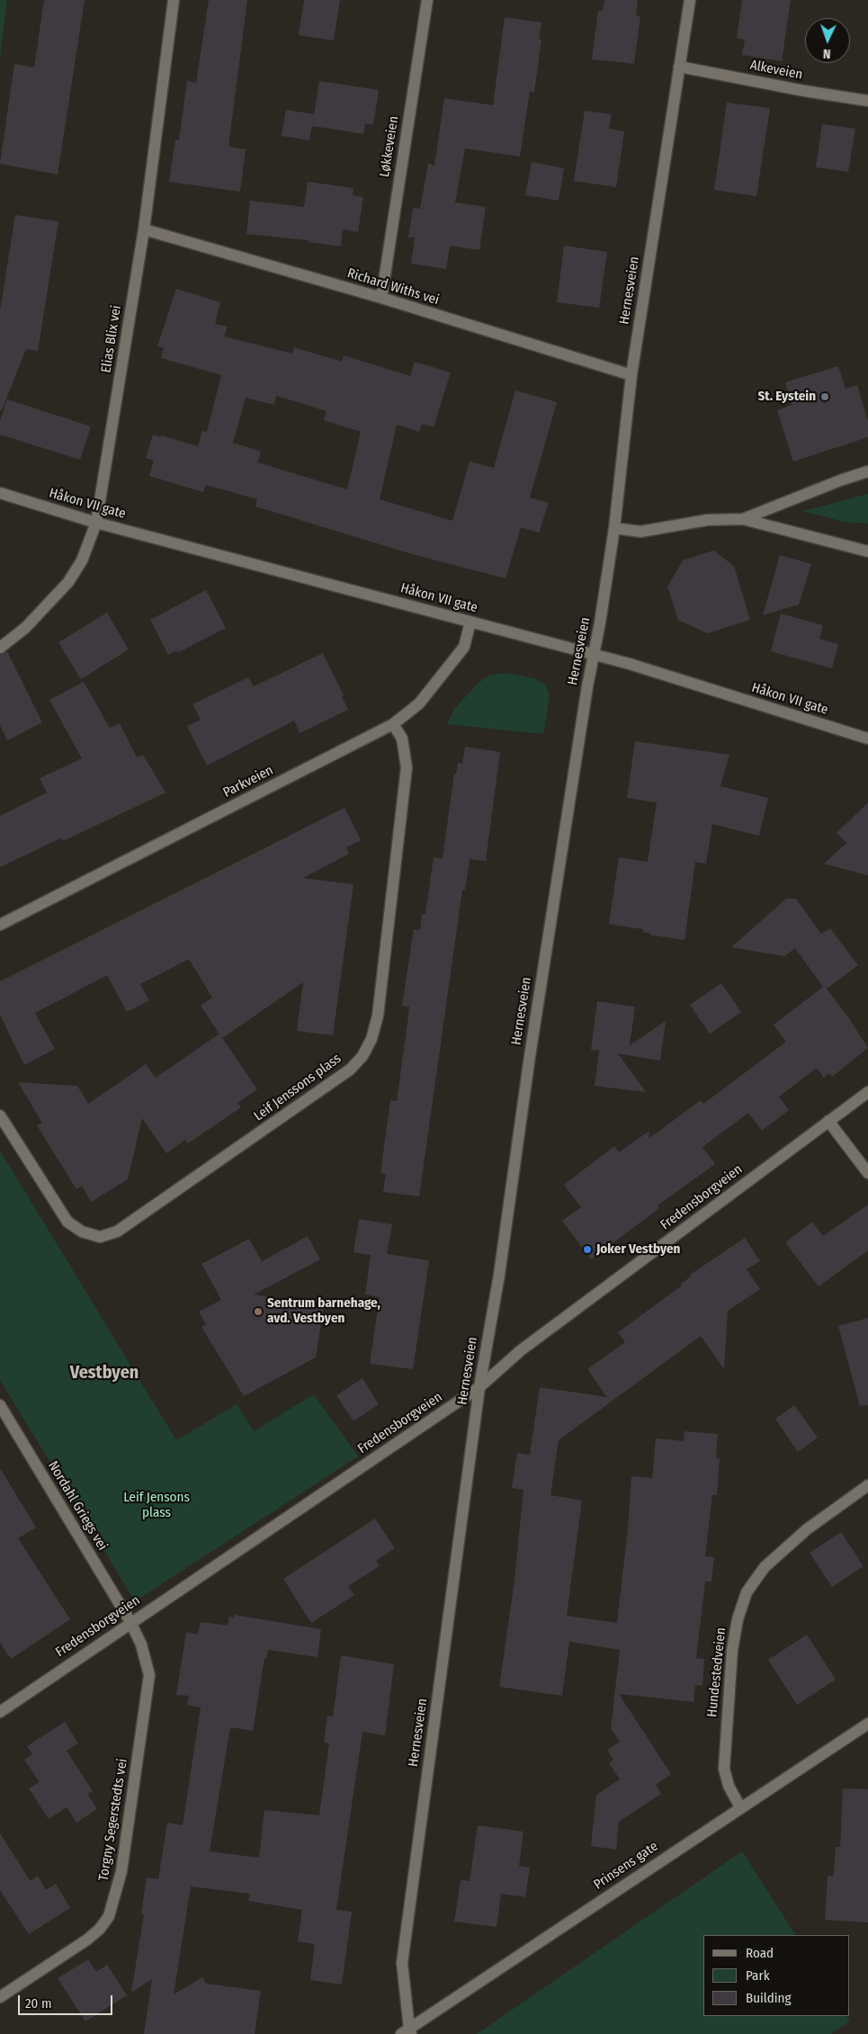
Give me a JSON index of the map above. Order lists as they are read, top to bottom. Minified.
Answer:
{"streets":{"street":["Alkeveien","Løkkeveien","Richard Withs vei","Hernesveien","Elias Blix vei","Håkon VII gate","Parkveien","Leif Jenssons plass","Fredensborgveien","Nordahl Griegs vei","Hundestedveien","Torgny Segerstedts vei","Prinsens gate"]},"crossings":[["Alkeveien","Hernesveien"],["Løkkeveien","Richard Withs vei"],["Richard Withs vei","Hernesveien"],["Richard Withs vei","Elias Blix vei"],["Hernesveien","Håkon VII gate"],["Hernesveien","Fredensborgveien"],["Hernesveien","Prinsens gate"],["Elias Blix vei","Håkon VII gate"],["Håkon VII gate","Parkveien"],["Parkveien","Leif Jenssons plass"],["Fredensborgveien","Nordahl Griegs vei"],["Fredensborgveien","Torgny Segerstedts vei"],["Nordahl Griegs vei","Torgny Segerstedts vei"],["Hundestedveien","Prinsens gate"]],"districts":["Vestbyen"],"parks":["Leif Jensons plass"],"places":["St. Eystein","Joker Vestbyen","Sentrum barnehage, avd. Vestbyen"],"legend":["Road","Park","Building"],"scale_bar":"20 m","north":"bottom"}
